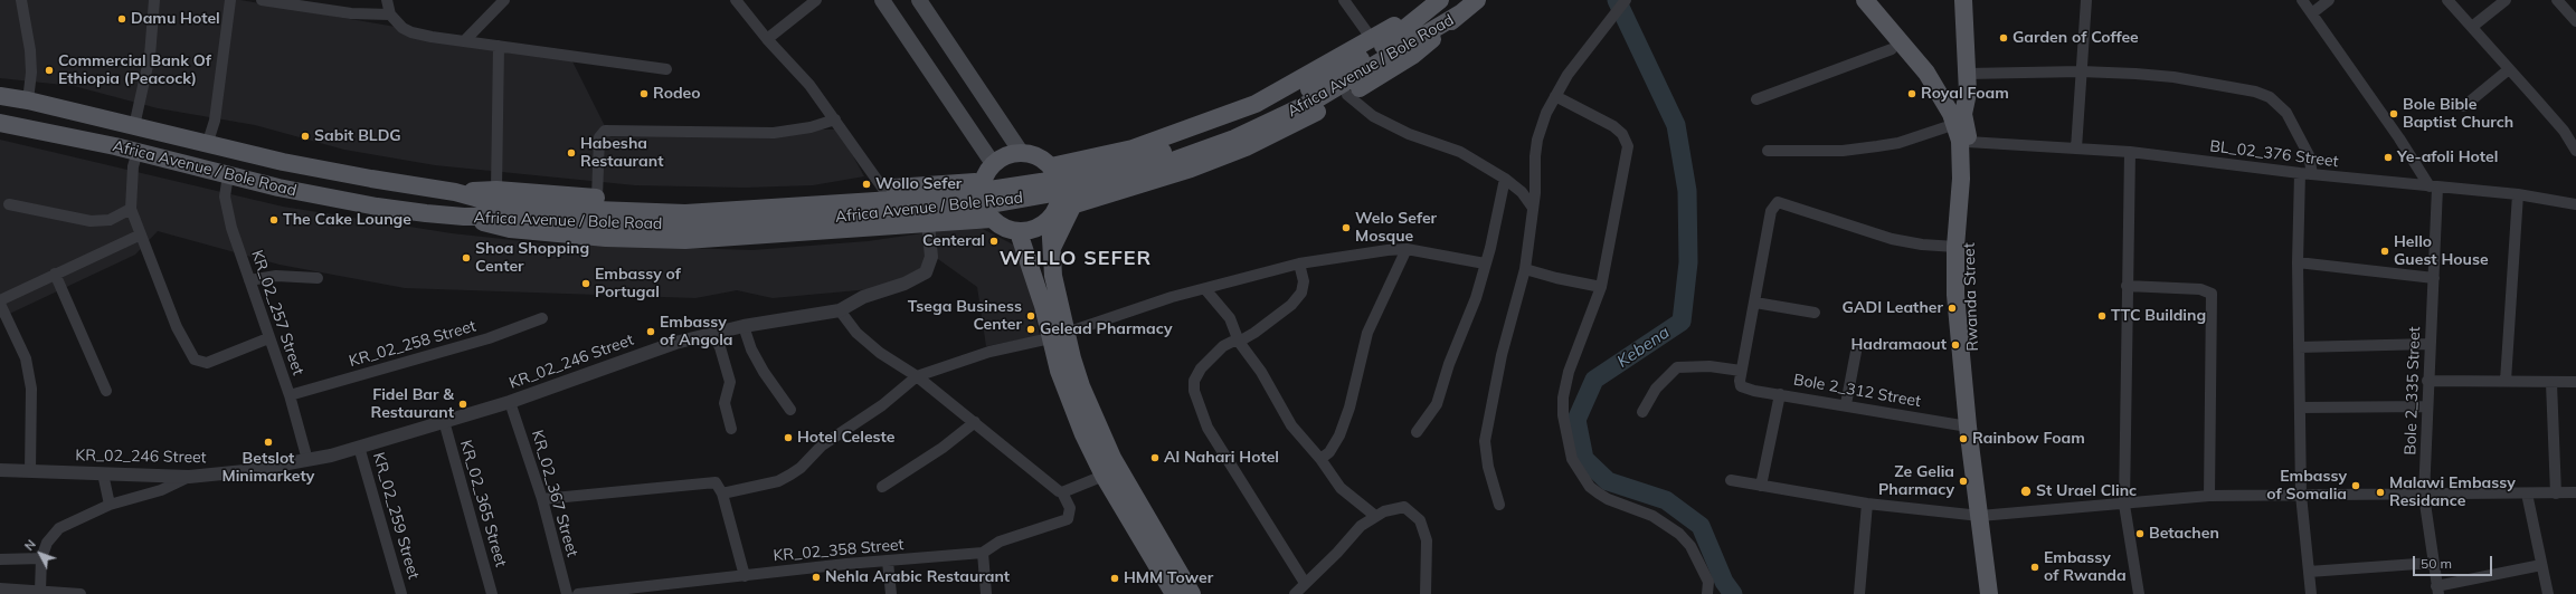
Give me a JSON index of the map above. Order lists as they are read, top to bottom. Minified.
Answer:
{"streets":{"main road":["Africa Avenue / Bole Road","Rwanda Street"],"street":["BL_02_376 Street","KR_02_257 Street","KR_02_258 Street","KR_02_246 Street","Bole 2_312 Street","Bole 2_335 Street","KR_02_367 Street","KR_02_365 Street","KR_02_259 Street","KR_02_358 Street"]},"crossings":[["Africa Avenue / Bole Road","KR_02_257 Street"],["Africa Avenue / Bole Road","KR_02_246 Street"],["BL_02_376 Street","Rwanda Street"],["BL_02_376 Street","Bole 2_335 Street"],["Rwanda Street","Bole 2_312 Street"],["KR_02_257 Street","KR_02_258 Street"],["KR_02_257 Street","KR_02_246 Street"],["KR_02_246 Street","KR_02_367 Street"],["KR_02_246 Street","KR_02_365 Street"],["KR_02_246 Street","KR_02_259 Street"]],"districts":["WELLO SEFER"],"water":["Kebena"],"places":["Damu Hotel","Garden of Coffee","Commercial Bank Of Ethiopia (Peacock)","Rodeo","Royal Foam","Bole Bible Baptist Church","Sabit BLDG","Habesha Restaurant","Ye-afoli Hotel","Wollo Sefer","The Cake Lounge","Welo Sefer Mosque","Centeral","Hello Guest House","Shoa Shopping Center","Embassy of Portugal","GADI Leather","Tsega Business Center","TTC Building","Gelead Pharmacy","Embassy of Angola","Hadramaout","Fidel Bar & Restaurant","Hotel Celeste","Rainbow Foam","Betslot Minimarkety","Al Nahari Hotel","Ze Gelia Pharmacy","Embassy of Somalia","St Urael Clinc","Malawi Embassy Residance","Betachen","Embassy of Rwanda","Nehla Arabic Restaurant","HMM Tower"],"scale_bar":"50 m","north":"top left"}
